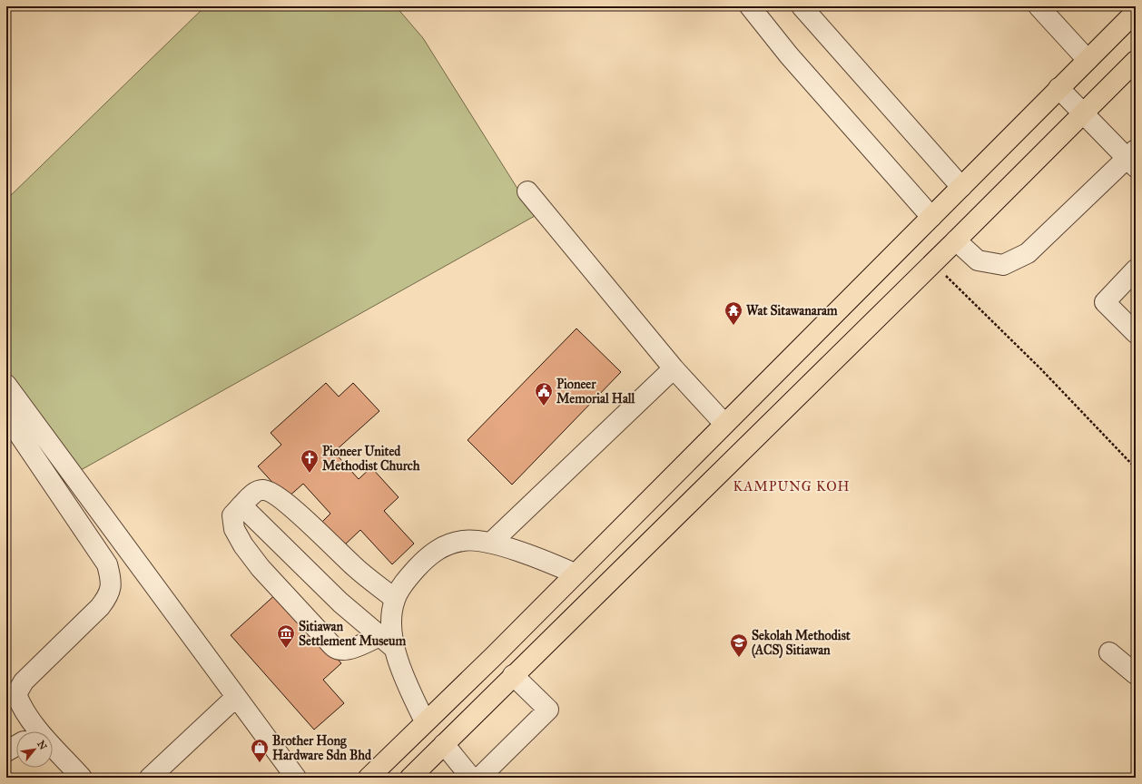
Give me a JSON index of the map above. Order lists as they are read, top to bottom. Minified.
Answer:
{"districts":["KAMPUNG KOH"],"places":{"temple":["Wat Sitawanaram"],"public building":["Pioneer Memorial Hall"],"church":["Pioneer United Methodist Church"],"museum":["Sitiawan Settlement Museum"],"school or university":["Sekolah Methodist (ACS) Sitiawan"],"shop":["Brother Hong Hardware Sdn Bhd"]},"north":"top right"}
